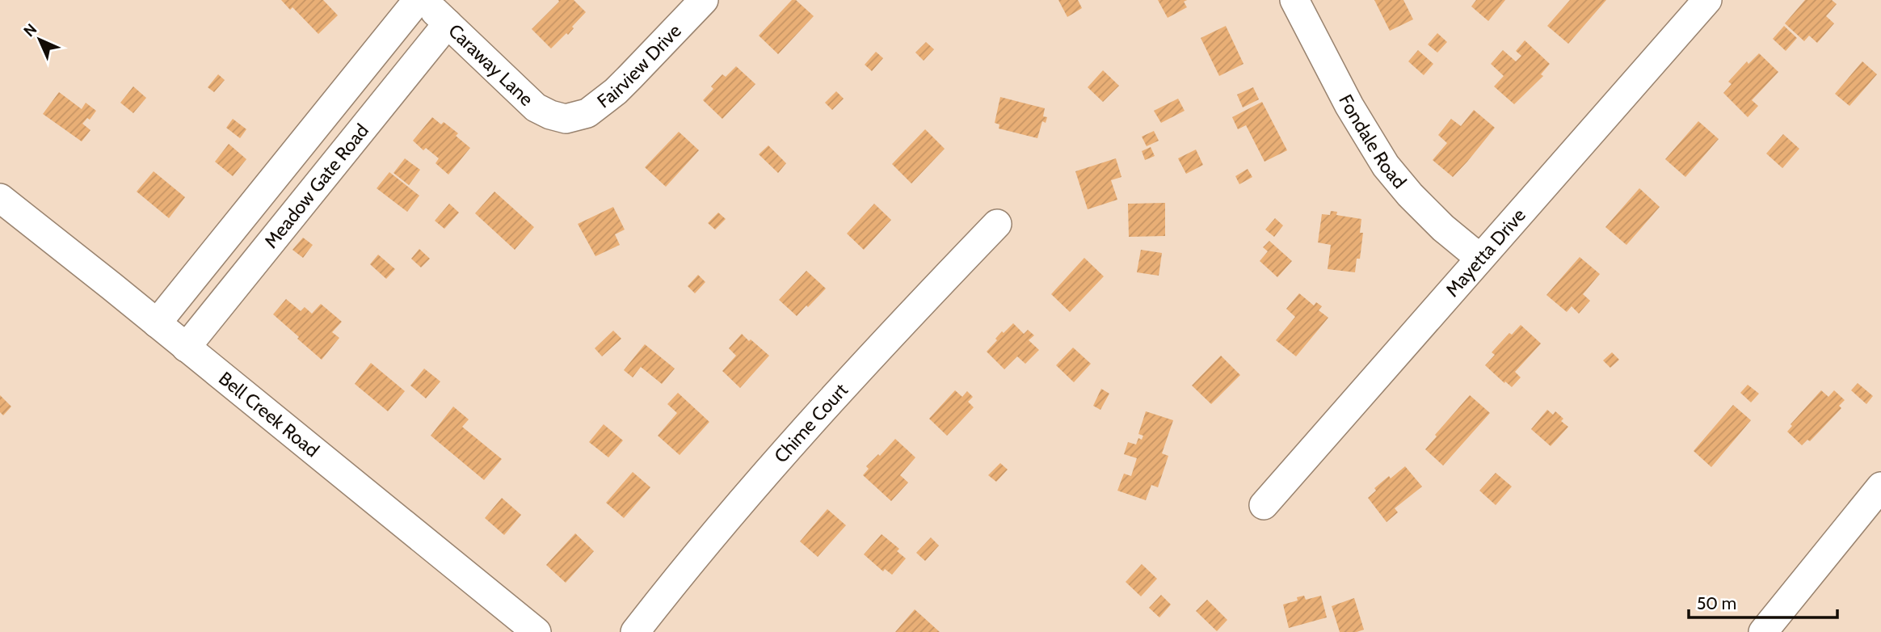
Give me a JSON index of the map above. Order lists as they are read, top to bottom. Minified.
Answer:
{"streets":{"street":["Caraway Lane","Fairview Drive","Fondale Road","Meadow Gate Road","Mayetta Drive","Bell Creek Road","Chime Court"]},"crossings":[["Caraway Lane","Fairview Drive"],["Caraway Lane","Meadow Gate Road"],["Fondale Road","Mayetta Drive"],["Meadow Gate Road","Bell Creek Road"]],"scale_bar":"50 m","north":"top left"}
